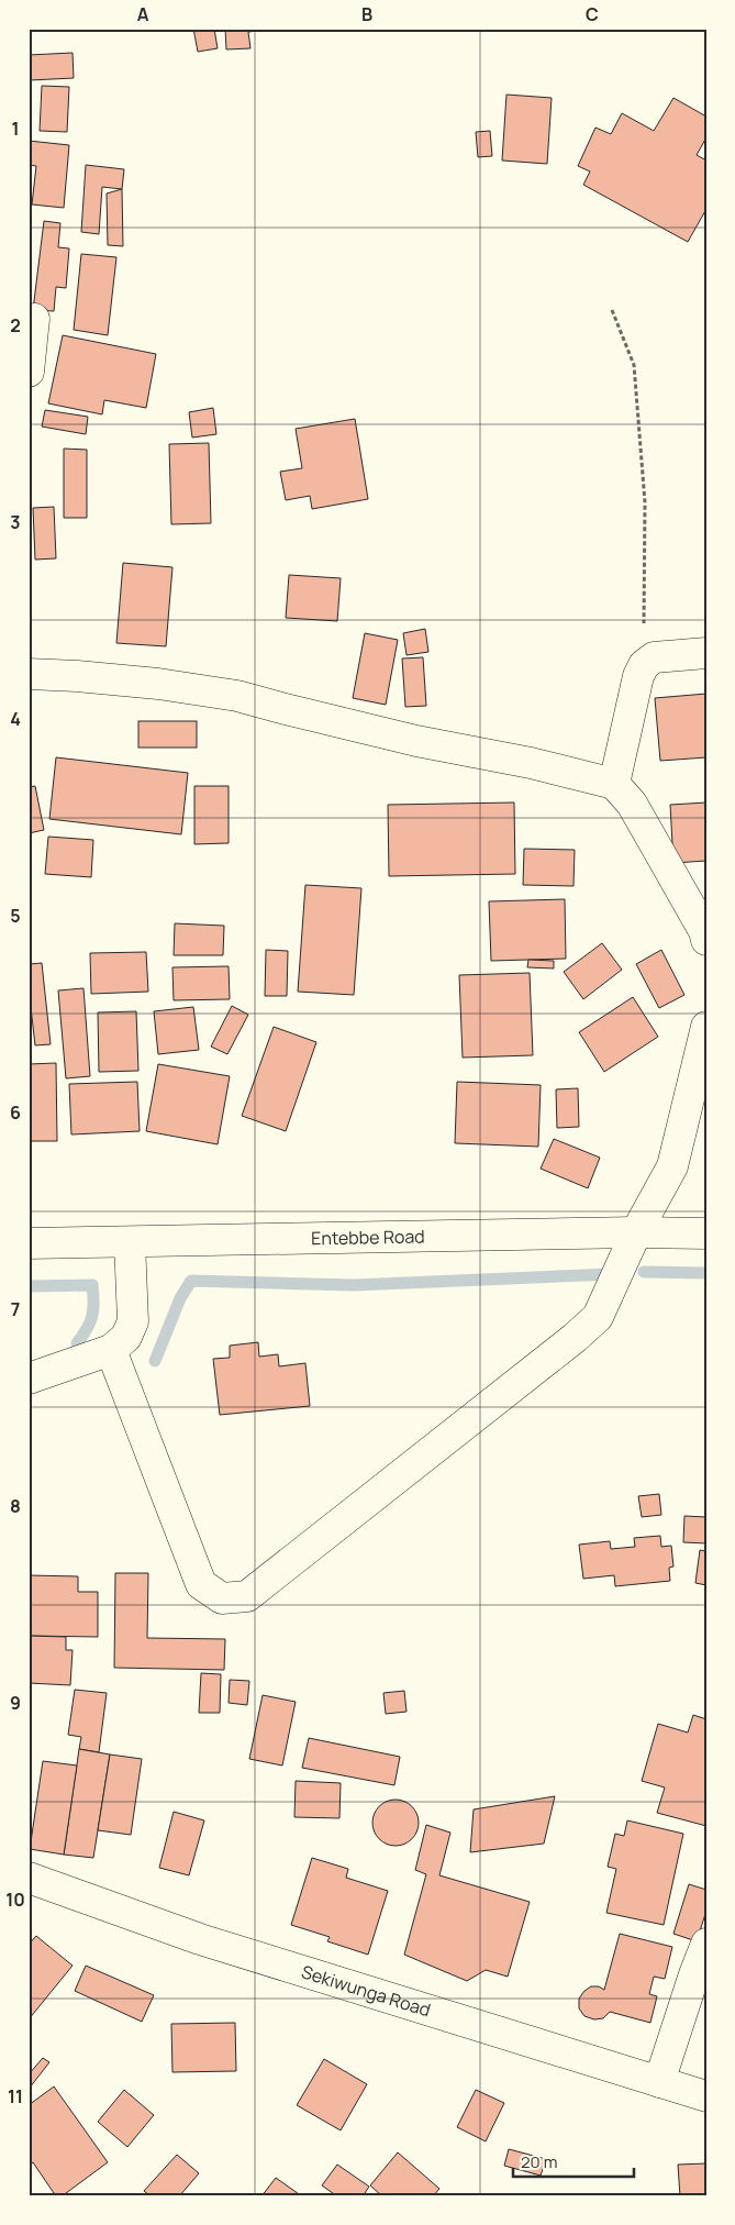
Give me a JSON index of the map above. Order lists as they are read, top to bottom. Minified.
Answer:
{"streets":{"street":["Entebbe Road","Sekiwunga Road"]},"scale_bar":"20 m","grid":{"columns":["A","B","C"],"rows":["1","2","3","4","5","6","7","8","9","10","11"]}}
